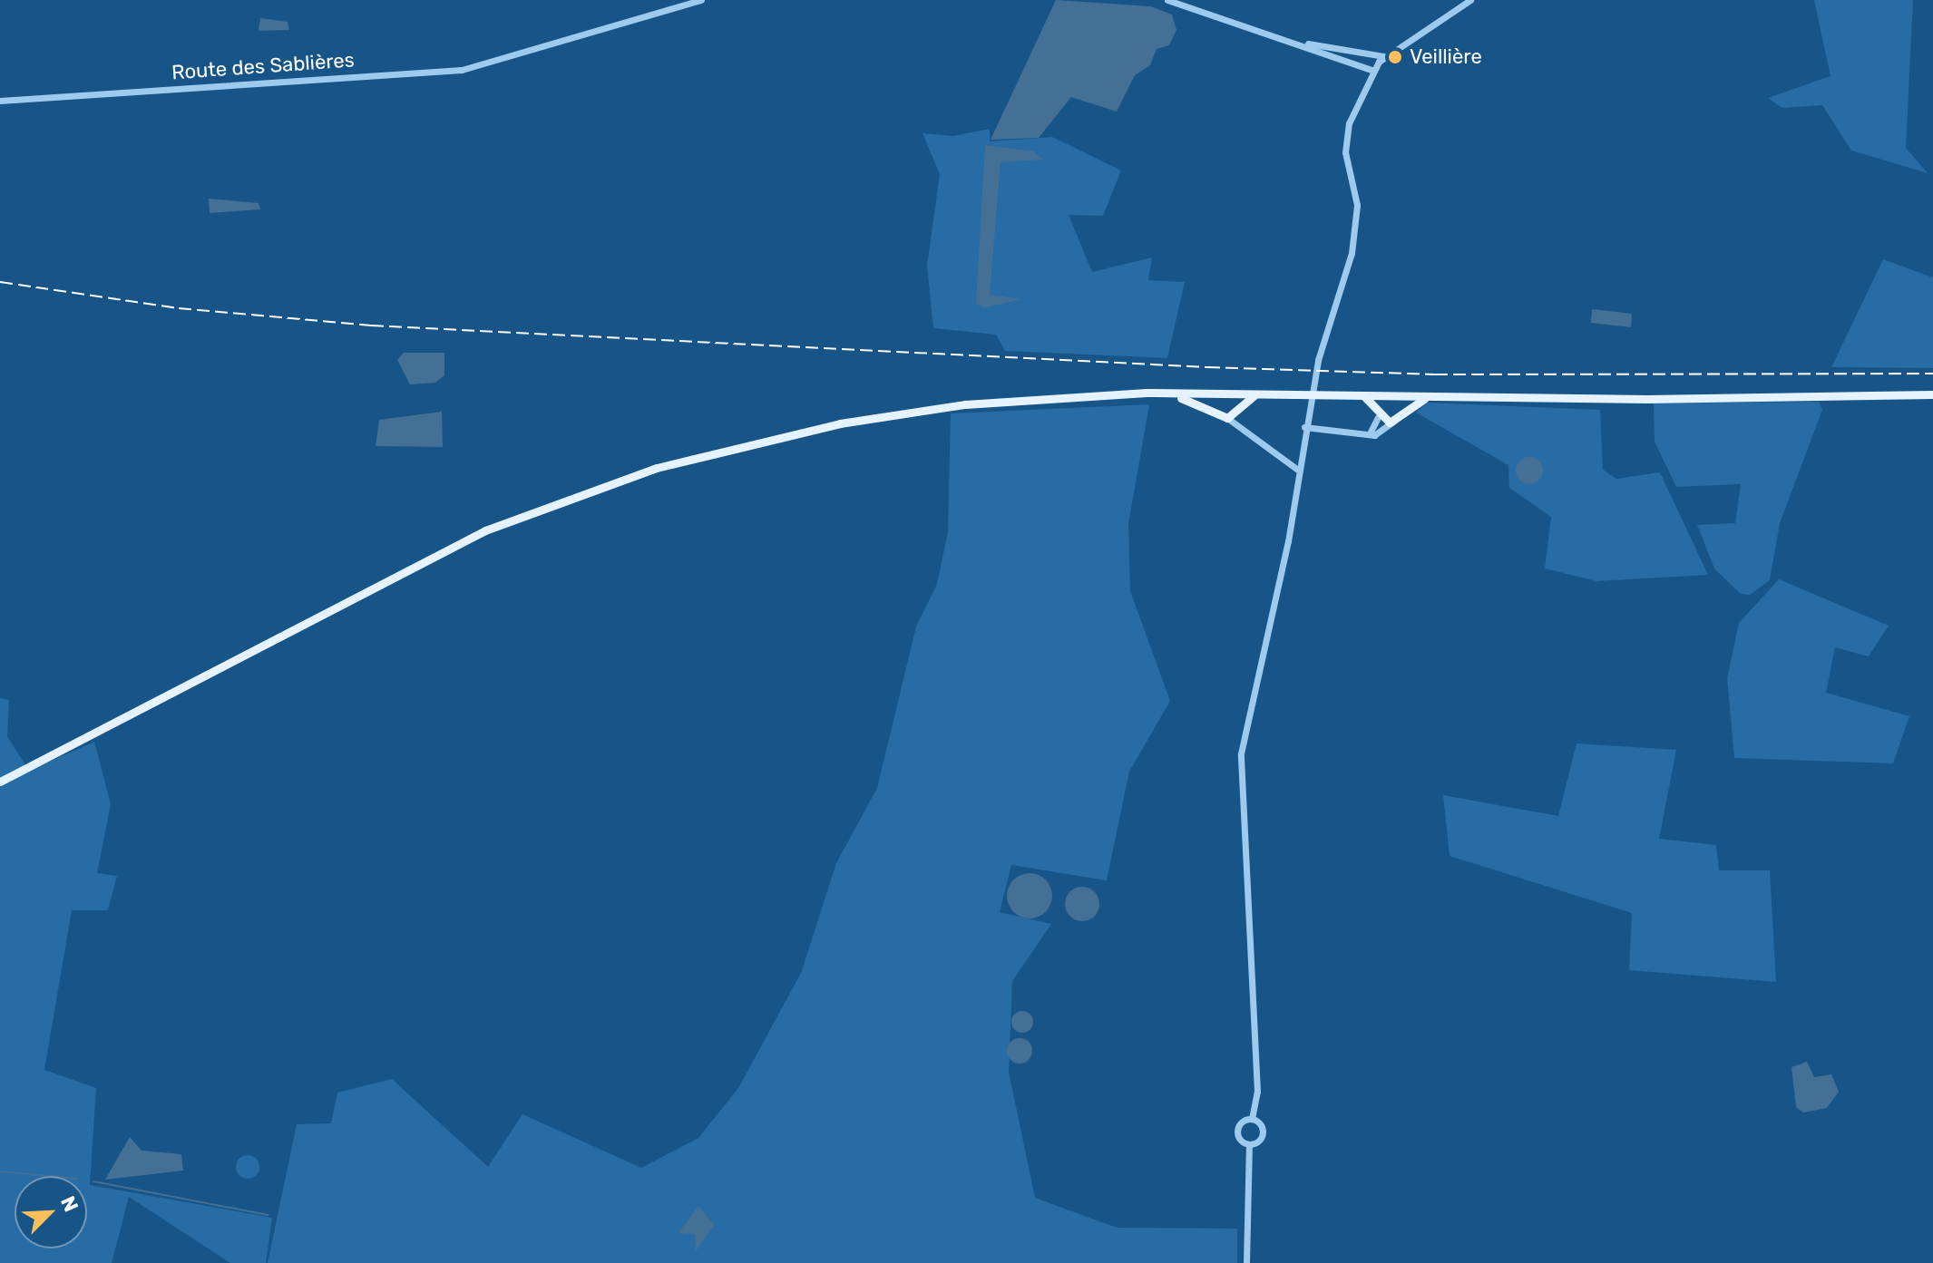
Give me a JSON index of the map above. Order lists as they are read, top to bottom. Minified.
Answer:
{"streets":{"street":["Route des Sablières"]},"places":["Veillière"],"north":"top right"}
